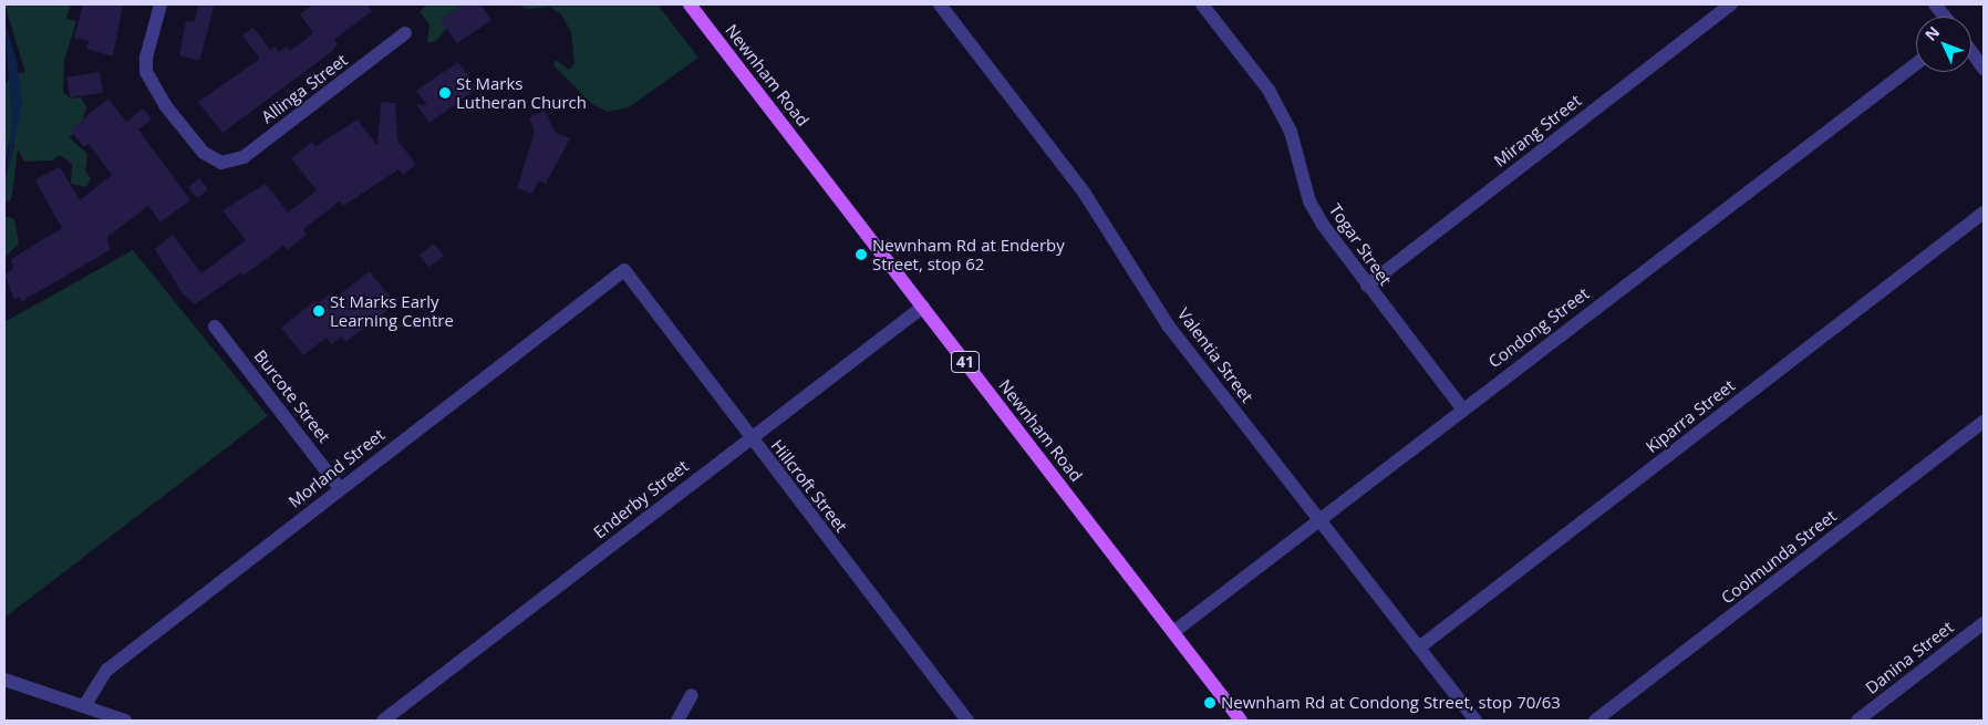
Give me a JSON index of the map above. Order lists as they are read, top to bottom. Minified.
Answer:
{"streets":{"main road":["Newnham Road","41"],"street":["Allinga Street","Mirang Street","Togar Street","Condong Street","Valentia Street","Burcote Street","Kiparra Street","Morland Street","Hillcroft Street","Enderby Street","Coolmunda Street","Danina Street"]},"crossings":[["Newnham Road","Condong Street"],["Newnham Road","Enderby Street"],["Mirang Street","Togar Street"],["Togar Street","Condong Street"],["Condong Street","Valentia Street"],["Valentia Street","Kiparra Street"],["Burcote Street","Morland Street"],["Morland Street","Hillcroft Street"],["Hillcroft Street","Enderby Street"]],"places":["St Marks Lutheran Church","Newnham Rd at Enderby Street, stop 62","St Marks Early Learning Centre","Newnham Rd at Condong Street, stop 70/63"],"north":"top left"}
